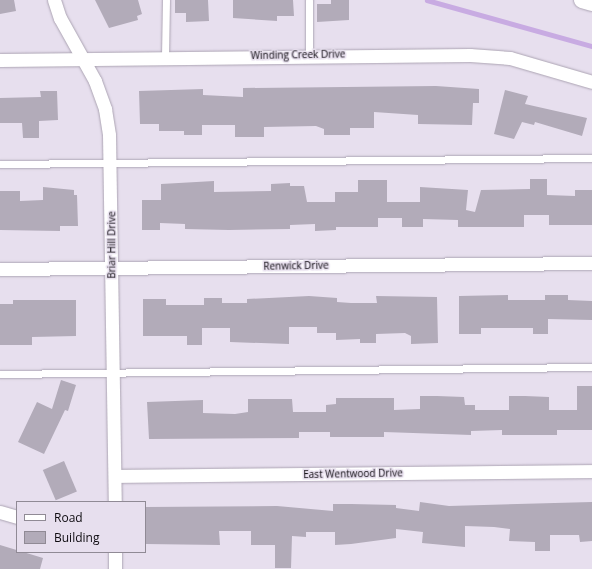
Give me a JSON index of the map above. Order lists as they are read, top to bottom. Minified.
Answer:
{"streets":{"street":["Winding Creek Drive","Briar Hill Drive","Renwick Drive","East Wentwood Drive"]},"crossings":[["Winding Creek Drive","Briar Hill Drive"],["Briar Hill Drive","Renwick Drive"],["Briar Hill Drive","East Wentwood Drive"]],"legend":["Road","Building"]}
